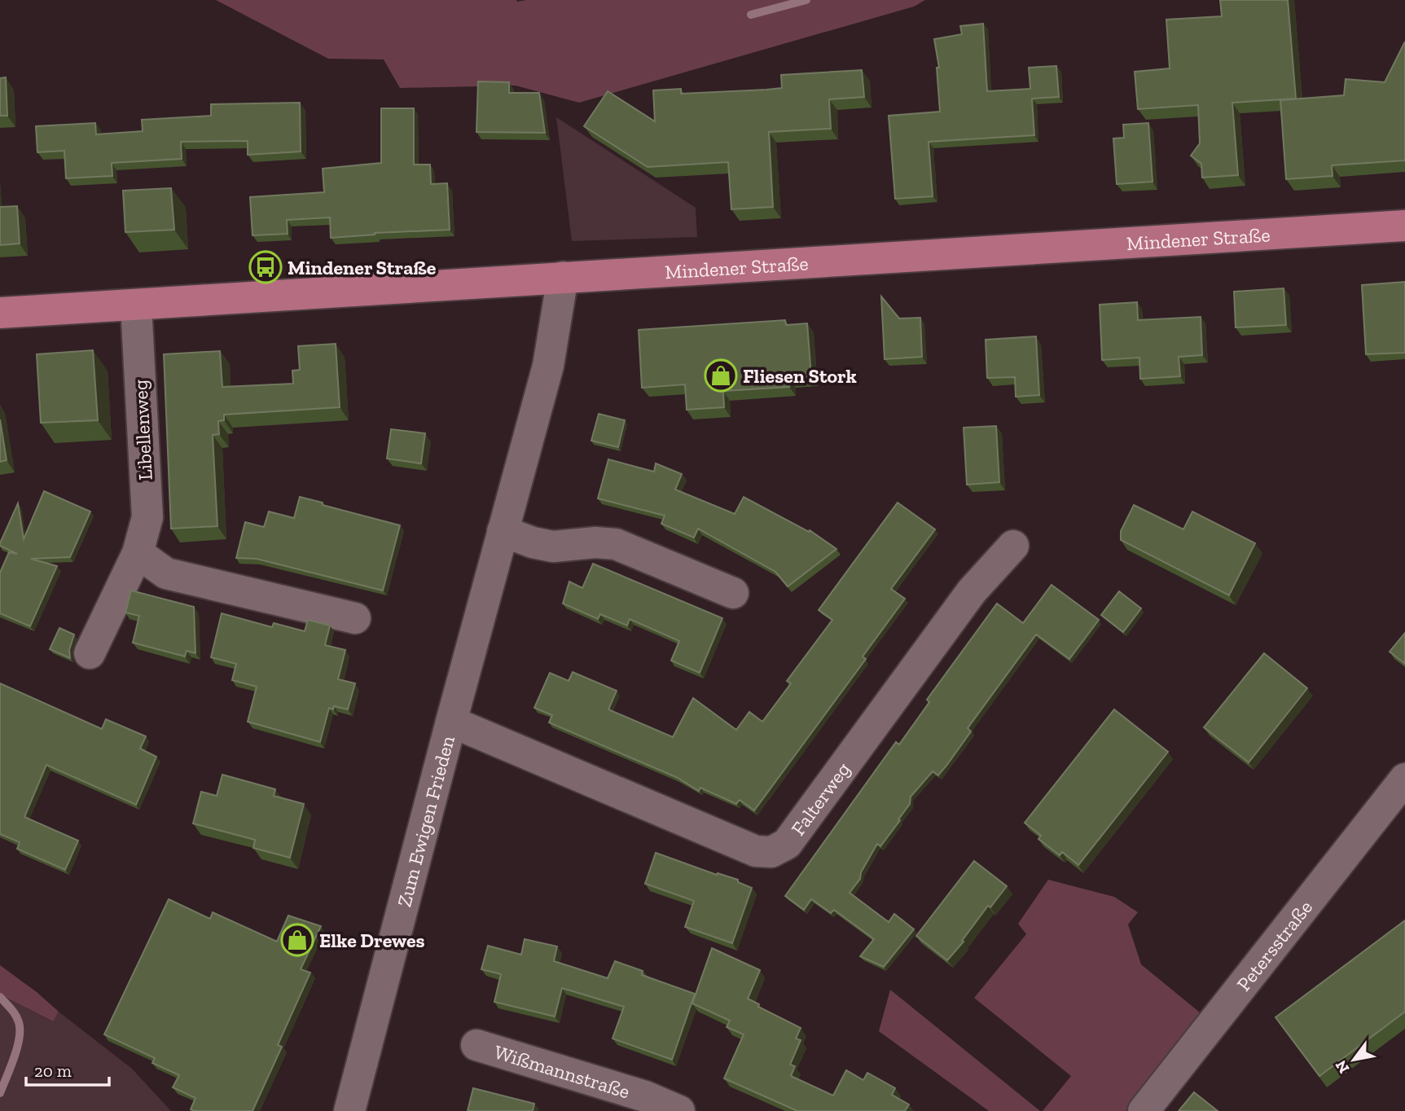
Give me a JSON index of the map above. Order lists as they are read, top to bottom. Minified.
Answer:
{"streets":{"main road":["Mindener Straße"],"street":["Libellenweg","Falterweg","Zum Ewigen Frieden","Petersstraße","Wißmannstraße"]},"crossings":[["Mindener Straße","Libellenweg"],["Mindener Straße","Zum Ewigen Frieden"],["Falterweg","Zum Ewigen Frieden"]],"places":{"bus stop":["Mindener Straße"],"shop":["Fliesen Stork","Elke Drewes"]},"scale_bar":"20 m","north":"bottom left"}
